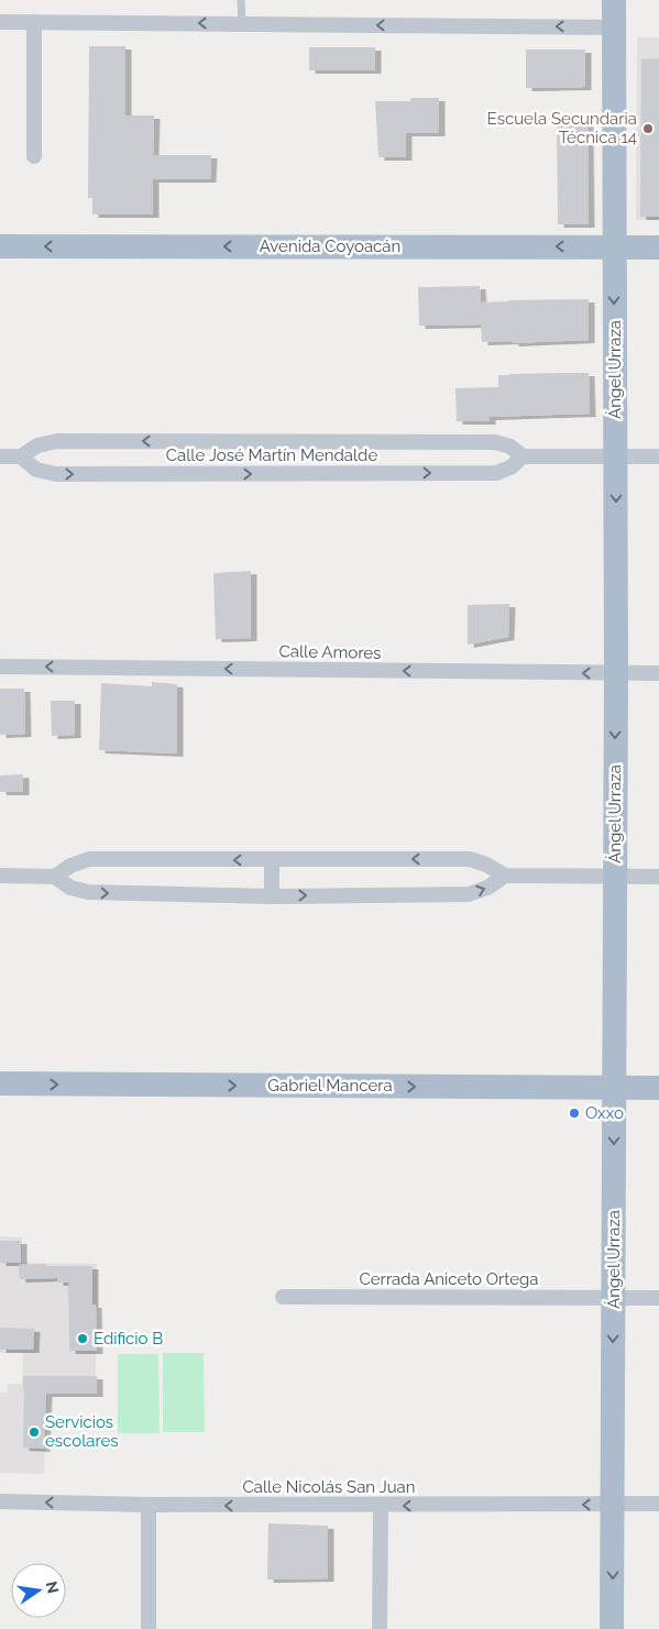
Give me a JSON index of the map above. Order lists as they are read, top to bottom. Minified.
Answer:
{"streets":{"main road":["Avenida Coyoacán","Ángel Urraza","Gabriel Mancera"],"street":["Calle José Martín Mendalde","Calle Amores","Cerrada Aniceto Ortega","Calle Nicolás San Juan"]},"crossings":[["Avenida Coyoacán","Ángel Urraza"],["Ángel Urraza","Calle José Martín Mendalde"],["Ángel Urraza","Calle Amores"],["Ángel Urraza","Gabriel Mancera"],["Ángel Urraza","Cerrada Aniceto Ortega"],["Ángel Urraza","Calle Nicolás San Juan"]],"one_way":["Avenida Coyoacán","Ángel Urraza","Calle Amores","Gabriel Mancera","Calle Nicolás San Juan"],"places":["Escuela Secundaria Técnica 14","Oxxo","Edificio B","Servicios escolares"],"north":"right"}
